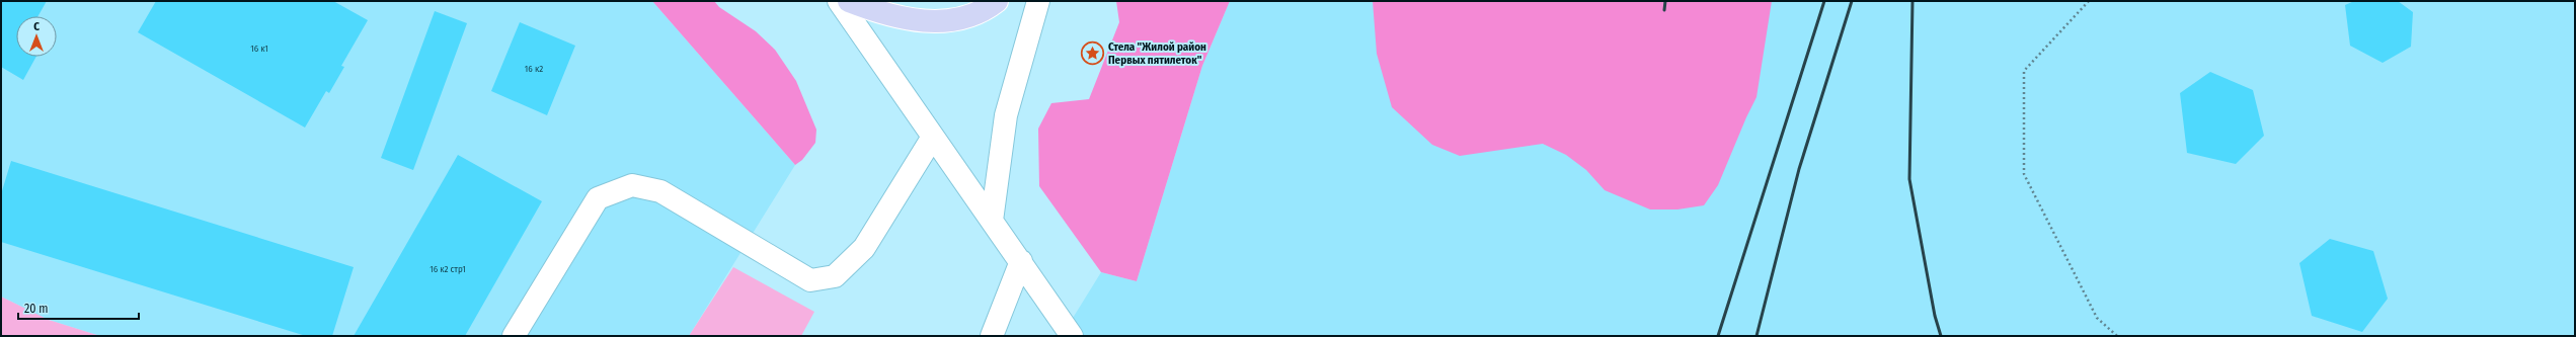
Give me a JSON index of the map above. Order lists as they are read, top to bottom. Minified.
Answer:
{"places":{"place":["Стела \"Жилой район Первых пятилеток\""]},"house_numbers":["16 к1","16 к2","16 к2 стр1"],"scale_bar":"20 m","north":"top"}
